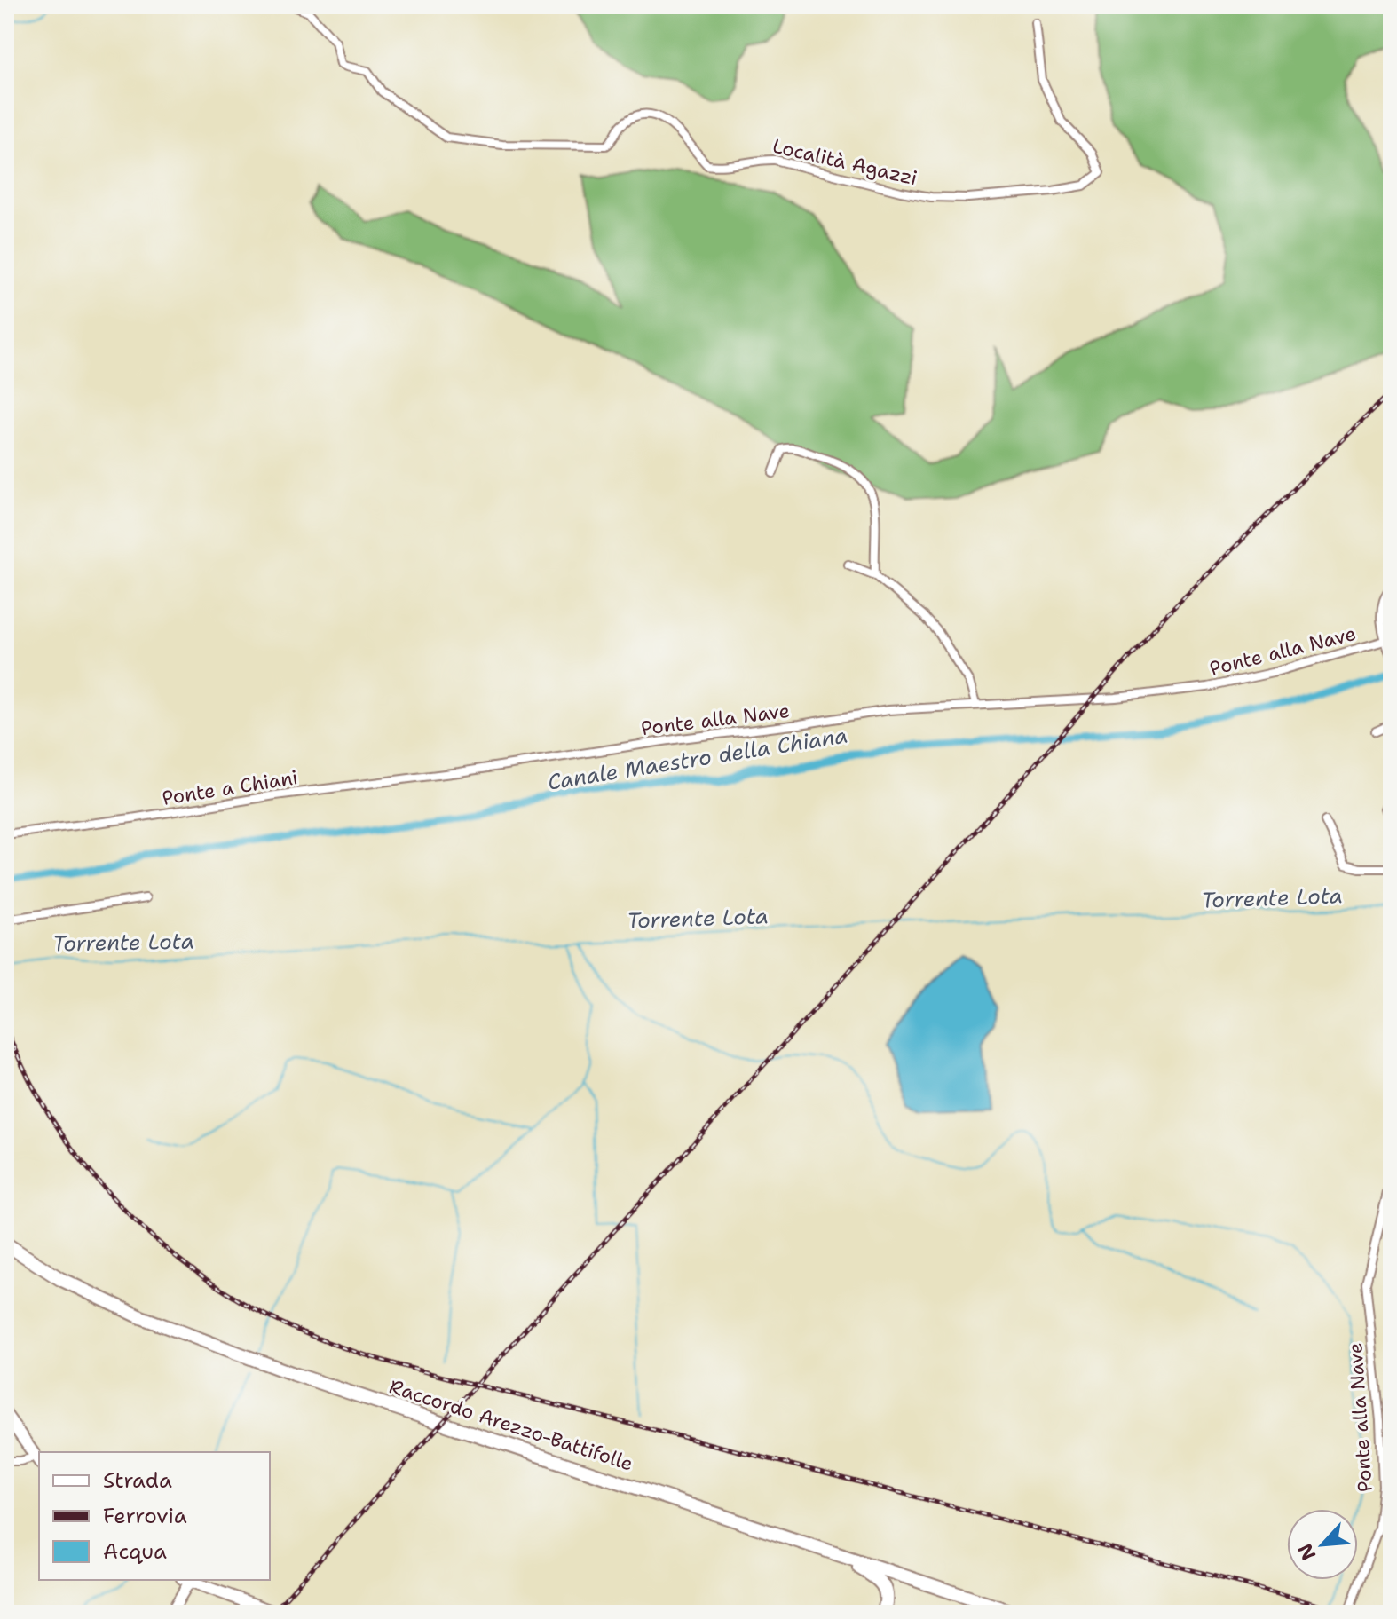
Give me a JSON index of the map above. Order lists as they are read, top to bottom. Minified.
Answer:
{"streets":{"main road":["Raccordo Arezzo-Battifolle"],"street":["Località Agazzi","Ponte alla Nave","Ponte a Chiani"]},"crossings":[["Ponte alla Nave","Ponte a Chiani"]],"water":["Canale Maestro della Chiana","Torrente Lota"],"legend":["Strada","Ferrovia","Acqua"],"north":"bottom left"}
